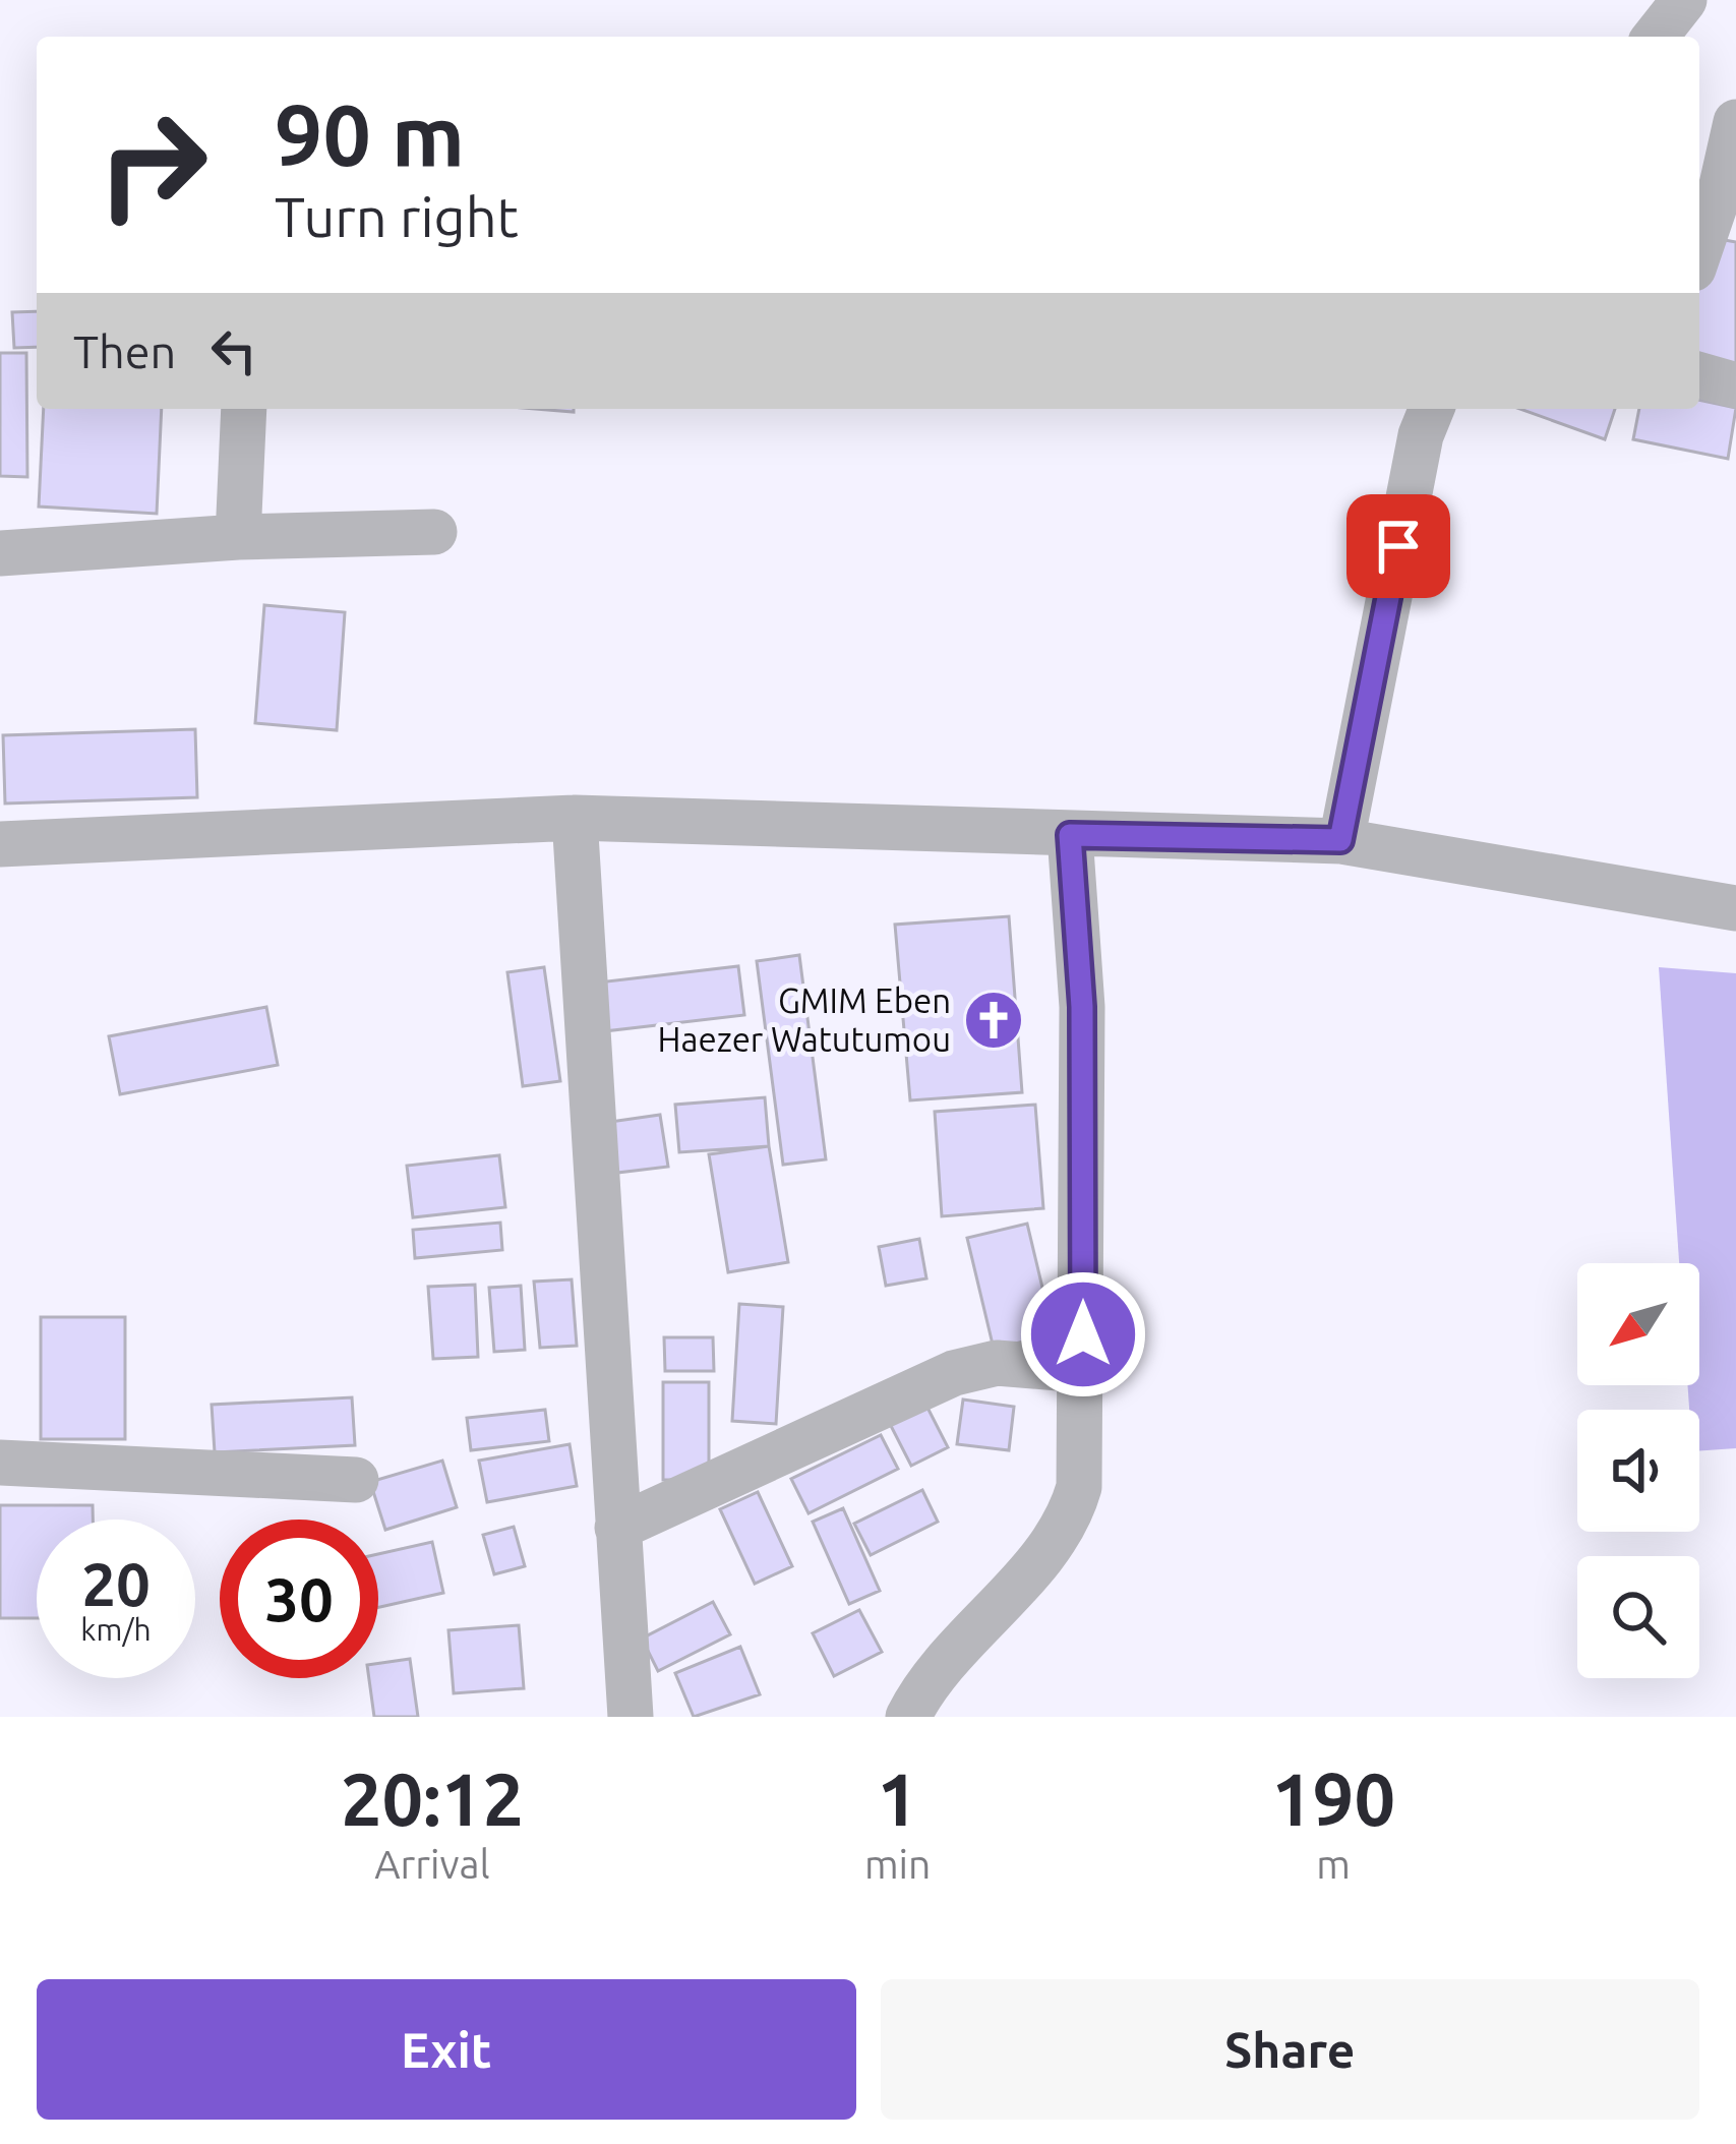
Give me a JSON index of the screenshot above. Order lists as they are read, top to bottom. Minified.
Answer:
{"places":{"church":["GMIM Eben Haezer Watutumou"]},"north":"bottom left","page":{"turn":["90 m","Turn right"],"then":"Then","speed":"20 km/h","limit":"30","eta":["20:12","Arrival","1","min","190","m"],"buttons":["Exit","Share"]}}
